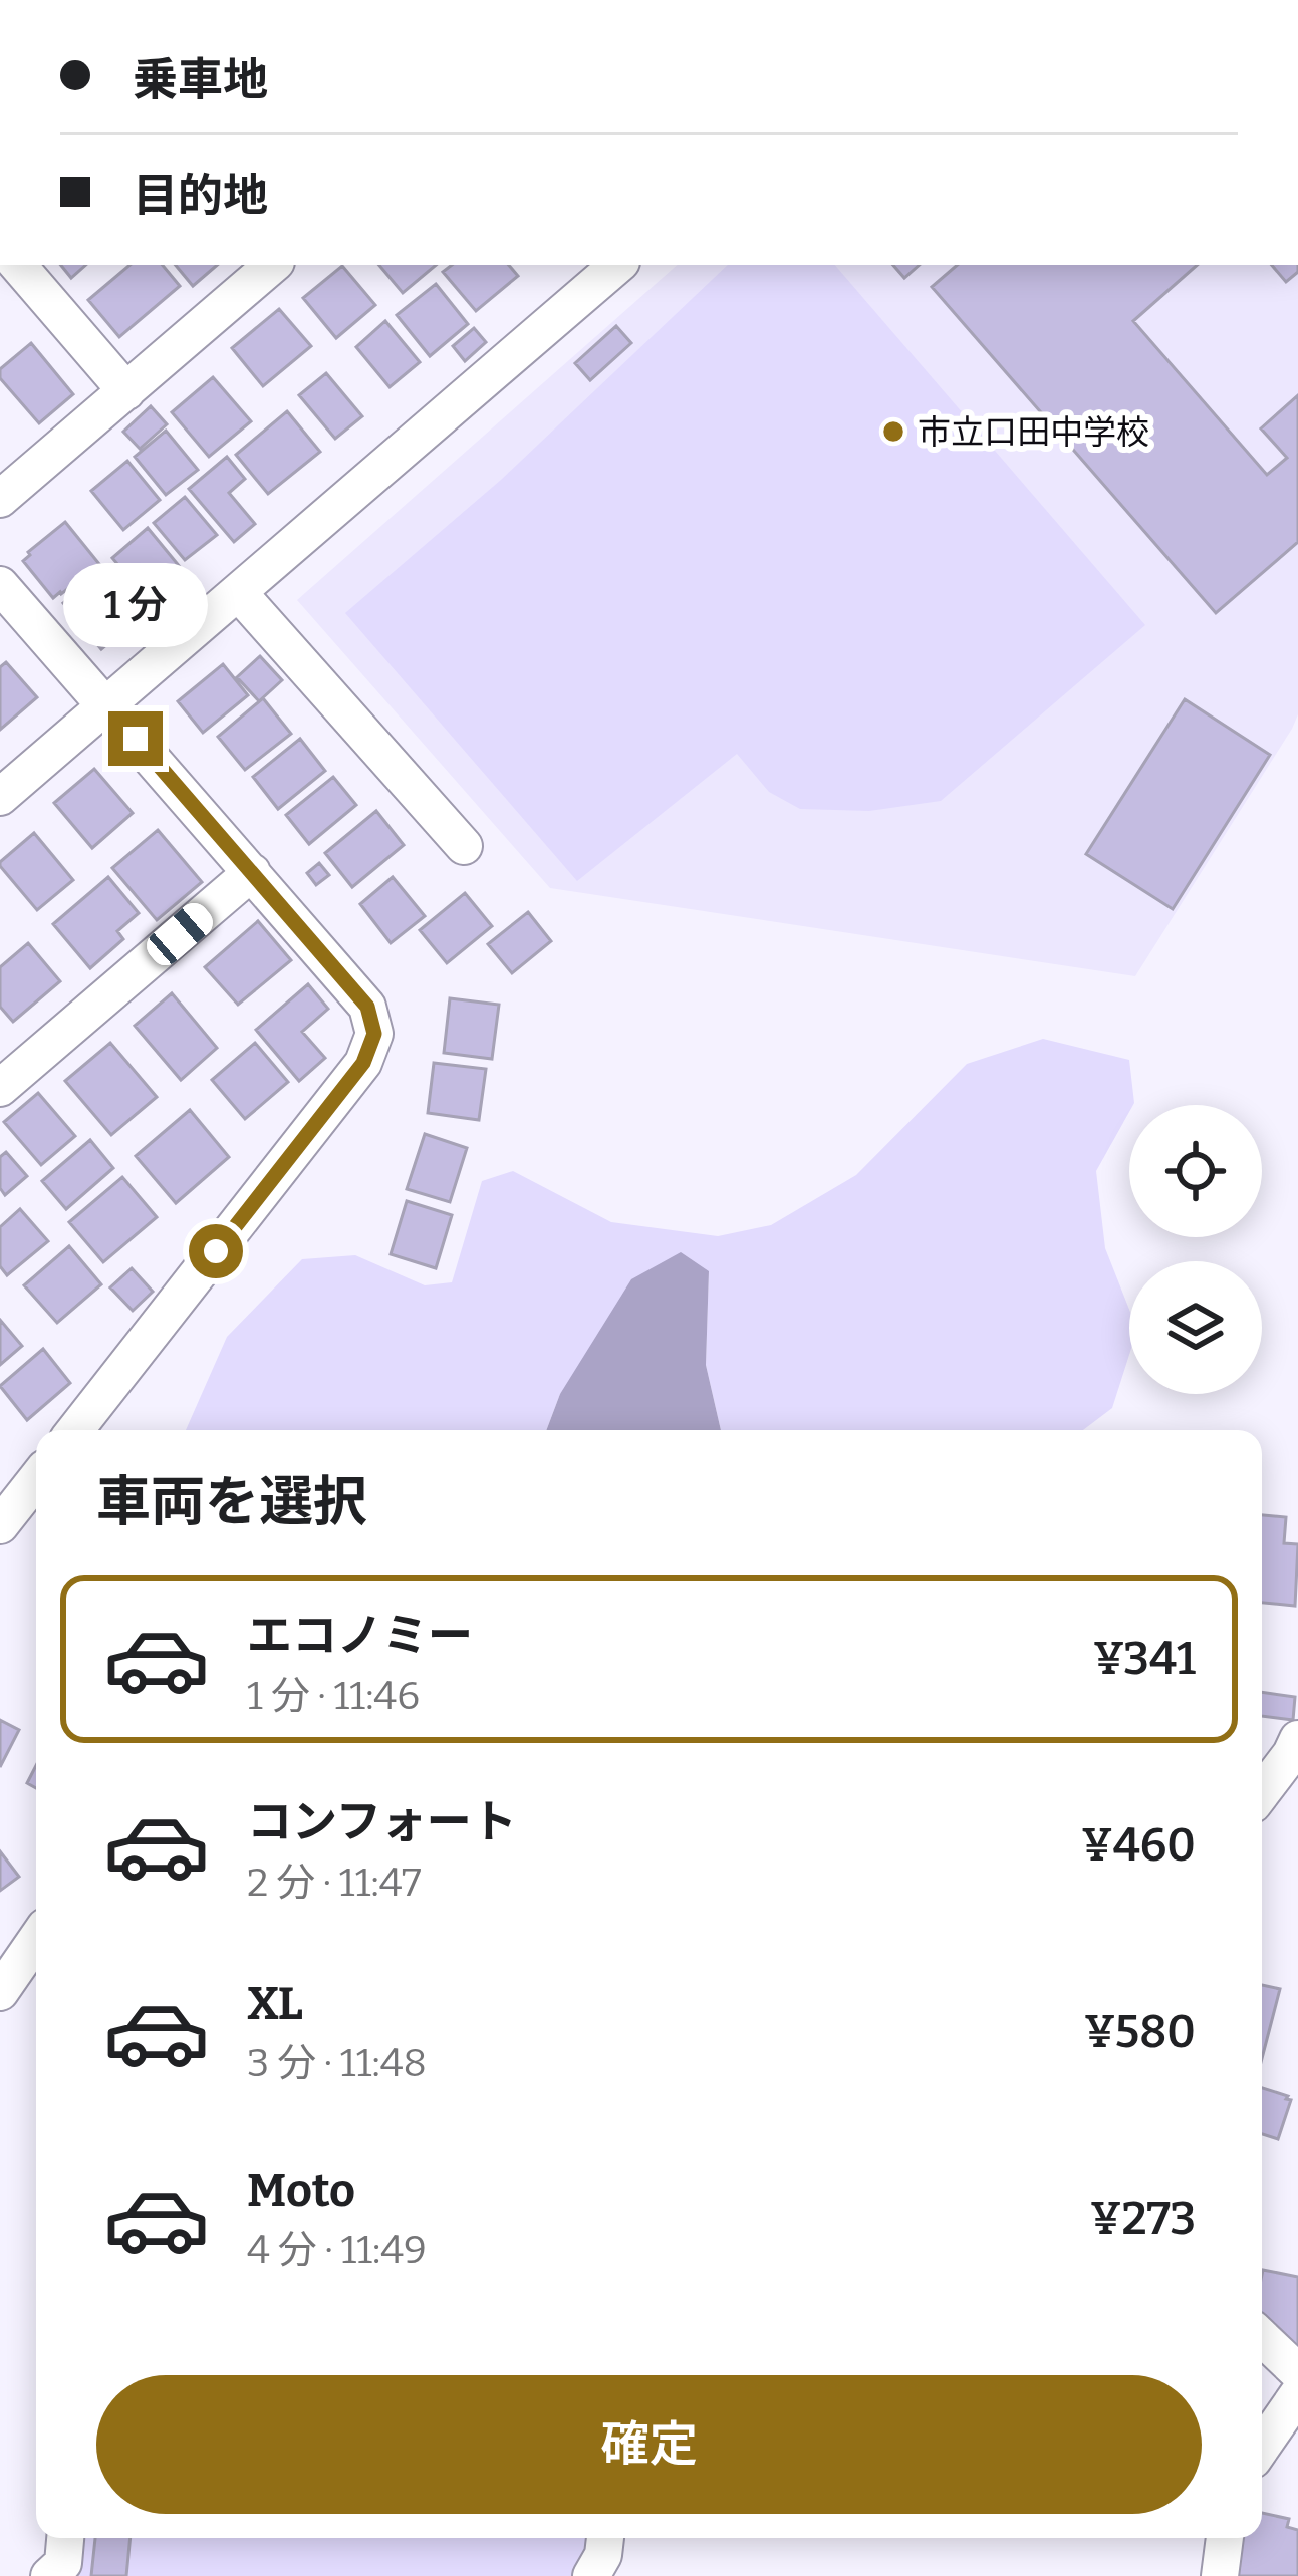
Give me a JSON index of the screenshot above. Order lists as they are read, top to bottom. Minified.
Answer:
{"places":["市立口田中学校"],"page":{"banner":["乗車地","目的地"],"bubble":"1 分","heading":"車両を選択","list":[{"name":"エコノミー","note":"1 分 · 11:46","value":"¥341"},{"name":"コンフォート","note":"2 分 · 11:47","value":"¥460"},{"name":"XL","note":"3 分 · 11:48","value":"¥580"},{"name":"Moto","note":"4 分 · 11:49","value":"¥273"}],"buttons":"確定"}}
